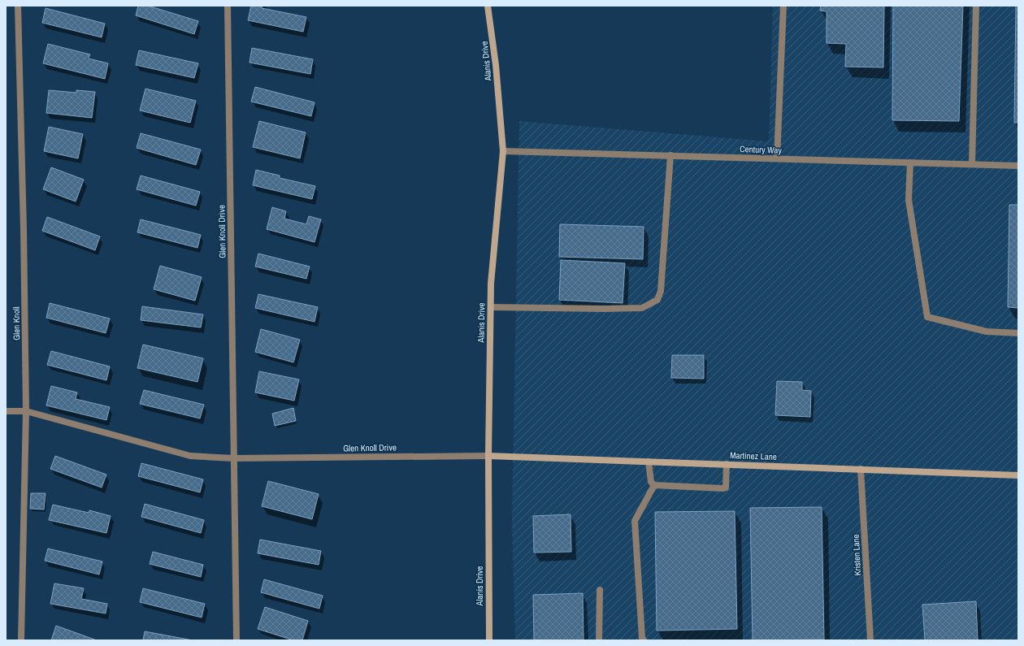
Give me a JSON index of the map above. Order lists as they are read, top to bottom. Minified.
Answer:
{"streets":{"main road":["Alanis Drive","Martinez Lane"],"street":["Century Way","Glen Knoll Drive","Glen Knoll","Kristen Lane"]},"crossings":[["Alanis Drive","Century Way"],["Alanis Drive","Glen Knoll Drive"],["Alanis Drive","Martinez Lane"],["Glen Knoll Drive","Glen Knoll"],["Glen Knoll Drive","Martinez Lane"],["Martinez Lane","Kristen Lane"]]}
